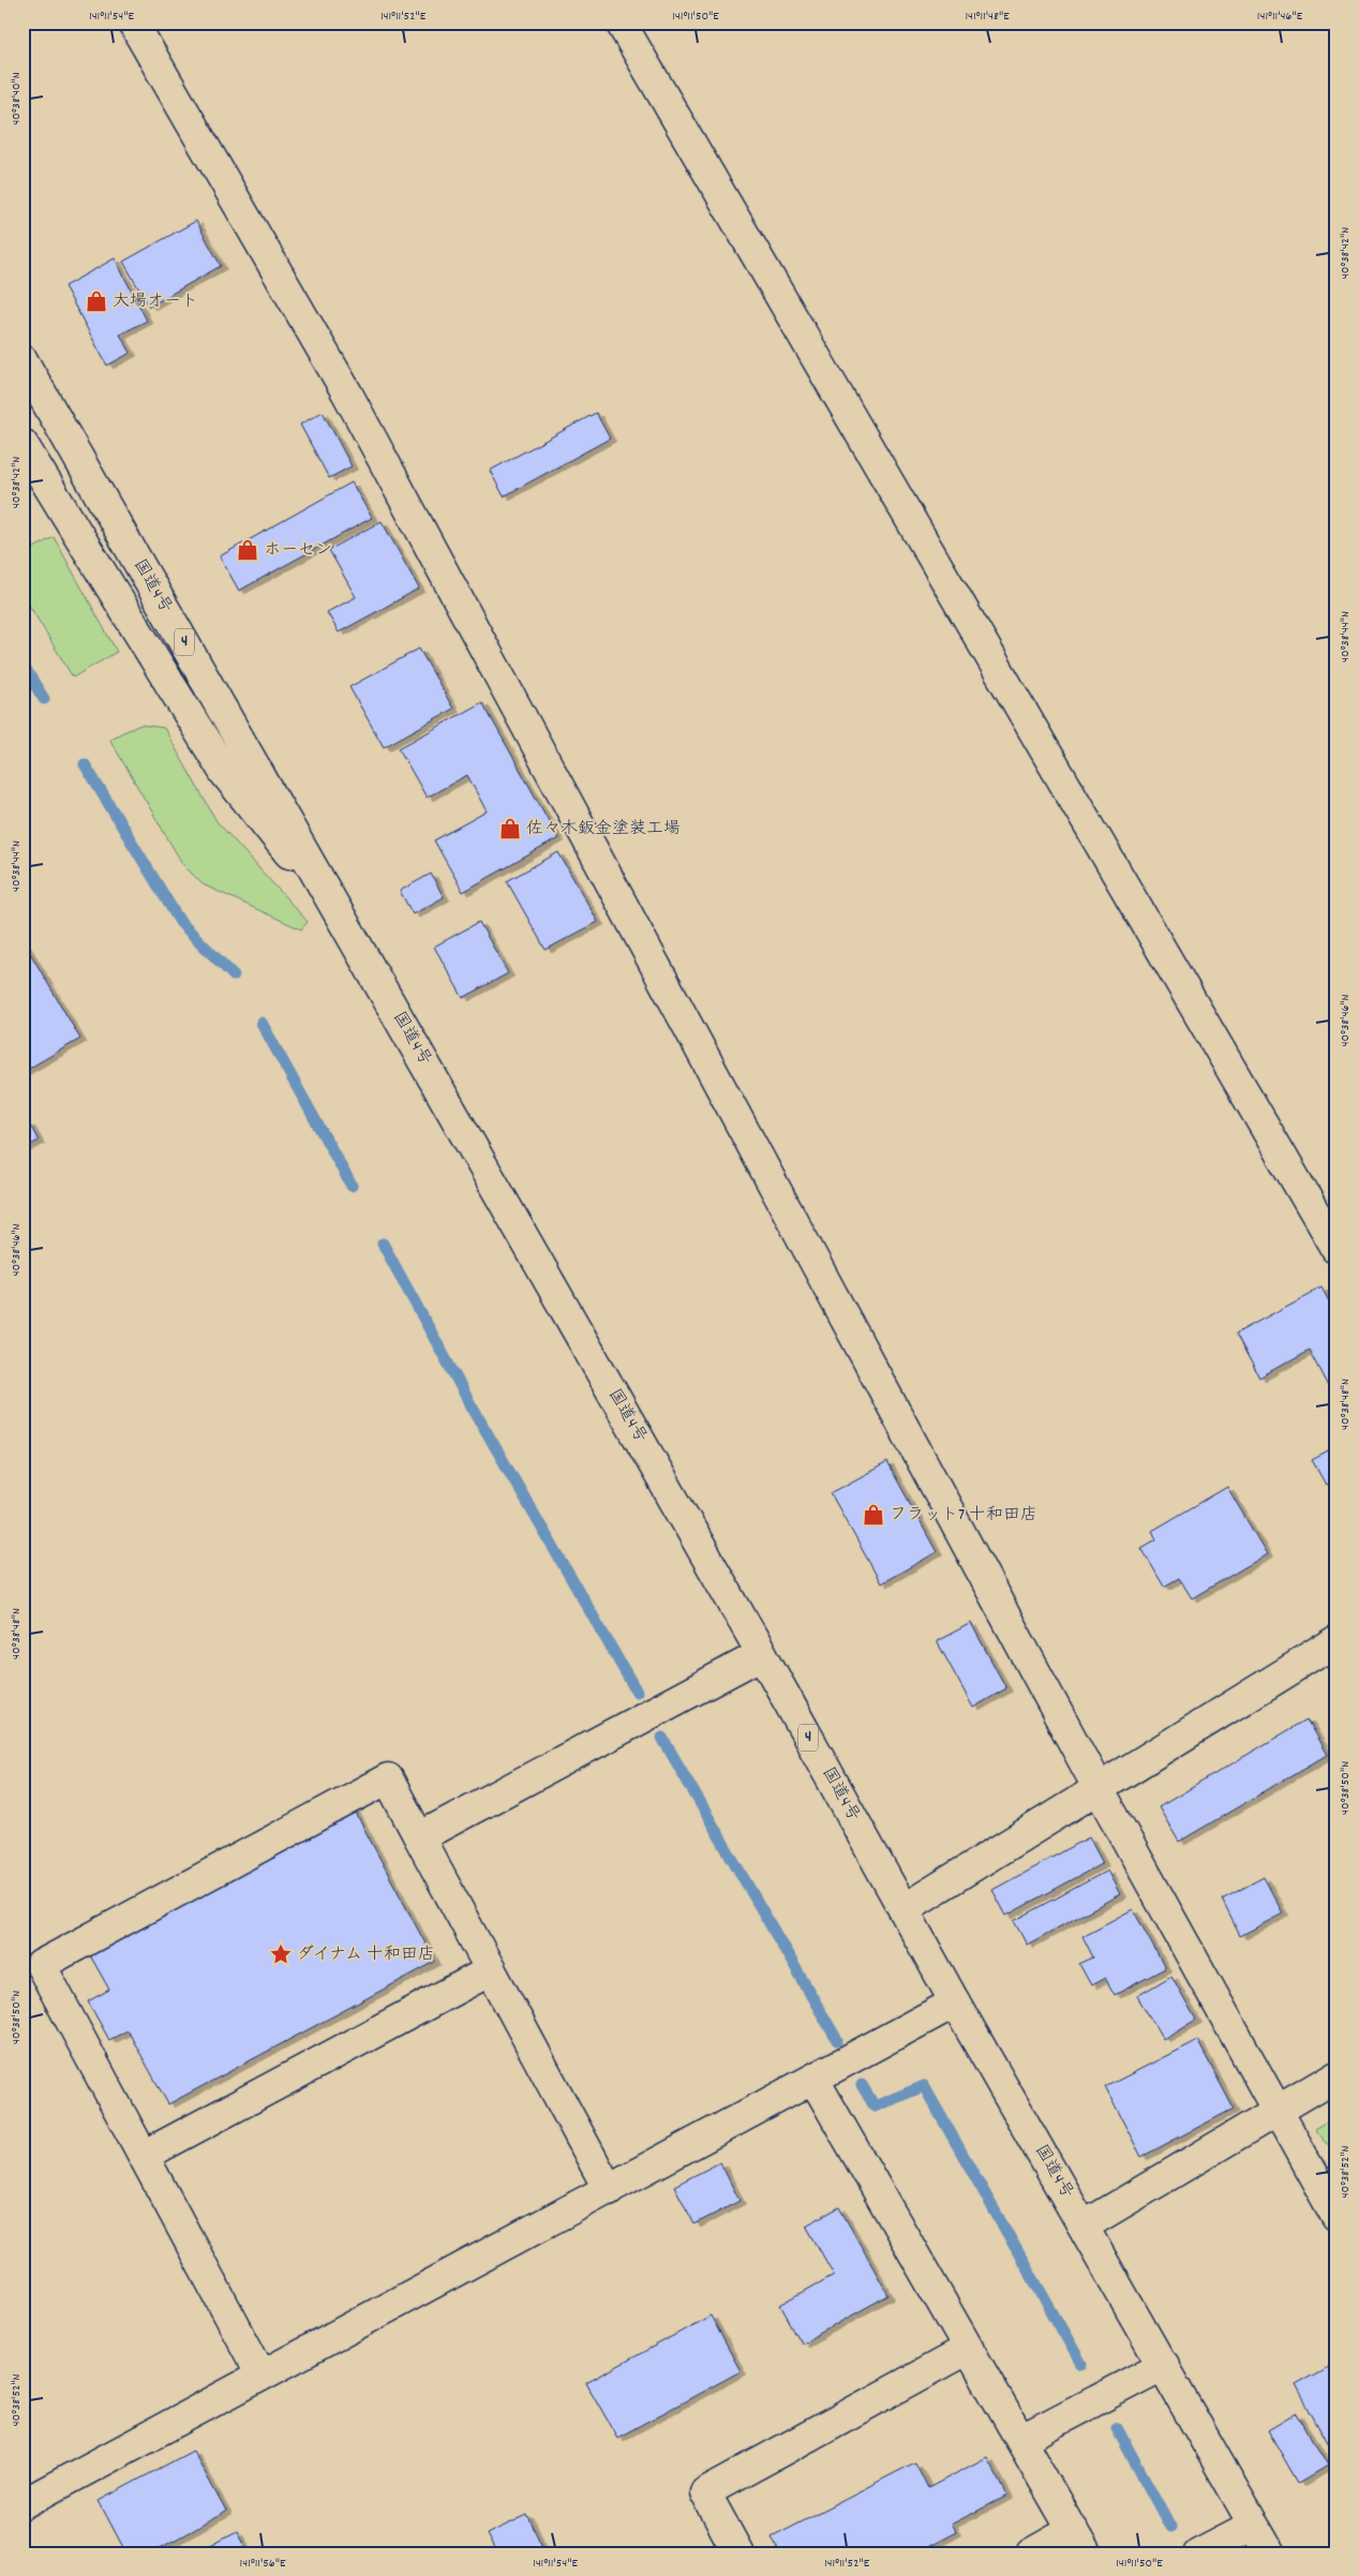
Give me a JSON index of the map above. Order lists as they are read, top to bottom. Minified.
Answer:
{"streets":{"main road":["国道4号","4"]},"places":{"shop":["大場オート","ホーセン","佐々木鈑金塗装工場","フラット7 十和田店"],"place":["ダイナム 十和田店"]},"coordinates":["141°11'54\"E","141°11'52\"E","141°11'50\"E","141°11'48\"E","141°11'46\"E","40°38'40\"N","40°38'42\"N","40°38'44\"N","40°38'46\"N","40°38'48\"N","40°38'50\"N","40°38'52\"N","141°11'56\"E"]}
